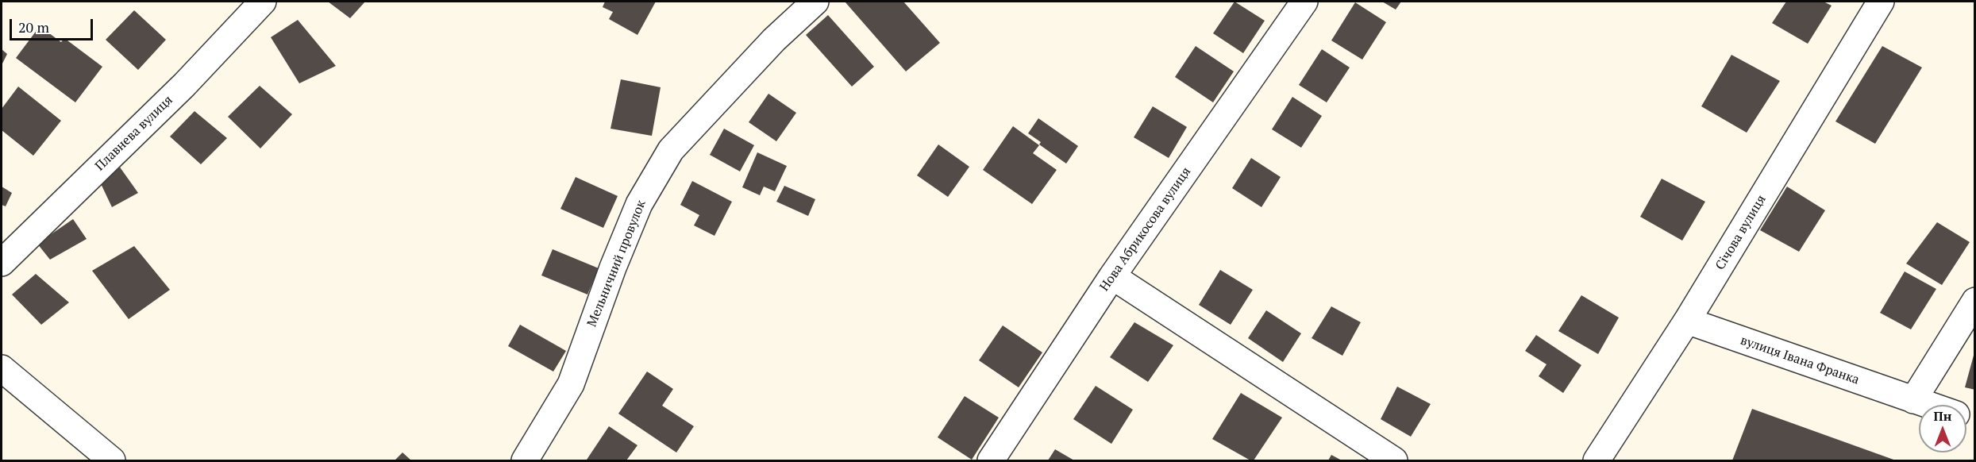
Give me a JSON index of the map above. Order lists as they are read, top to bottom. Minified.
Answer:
{"streets":{"street":["Плавнева вулиця","Нова Абрикосова вулиця","Січова вулиця","Мельничний провулок","вулиця Івана Франка"]},"crossings":[["Січова вулиця","вулиця Івана Франка"]],"scale_bar":"20 m","north":"top"}
